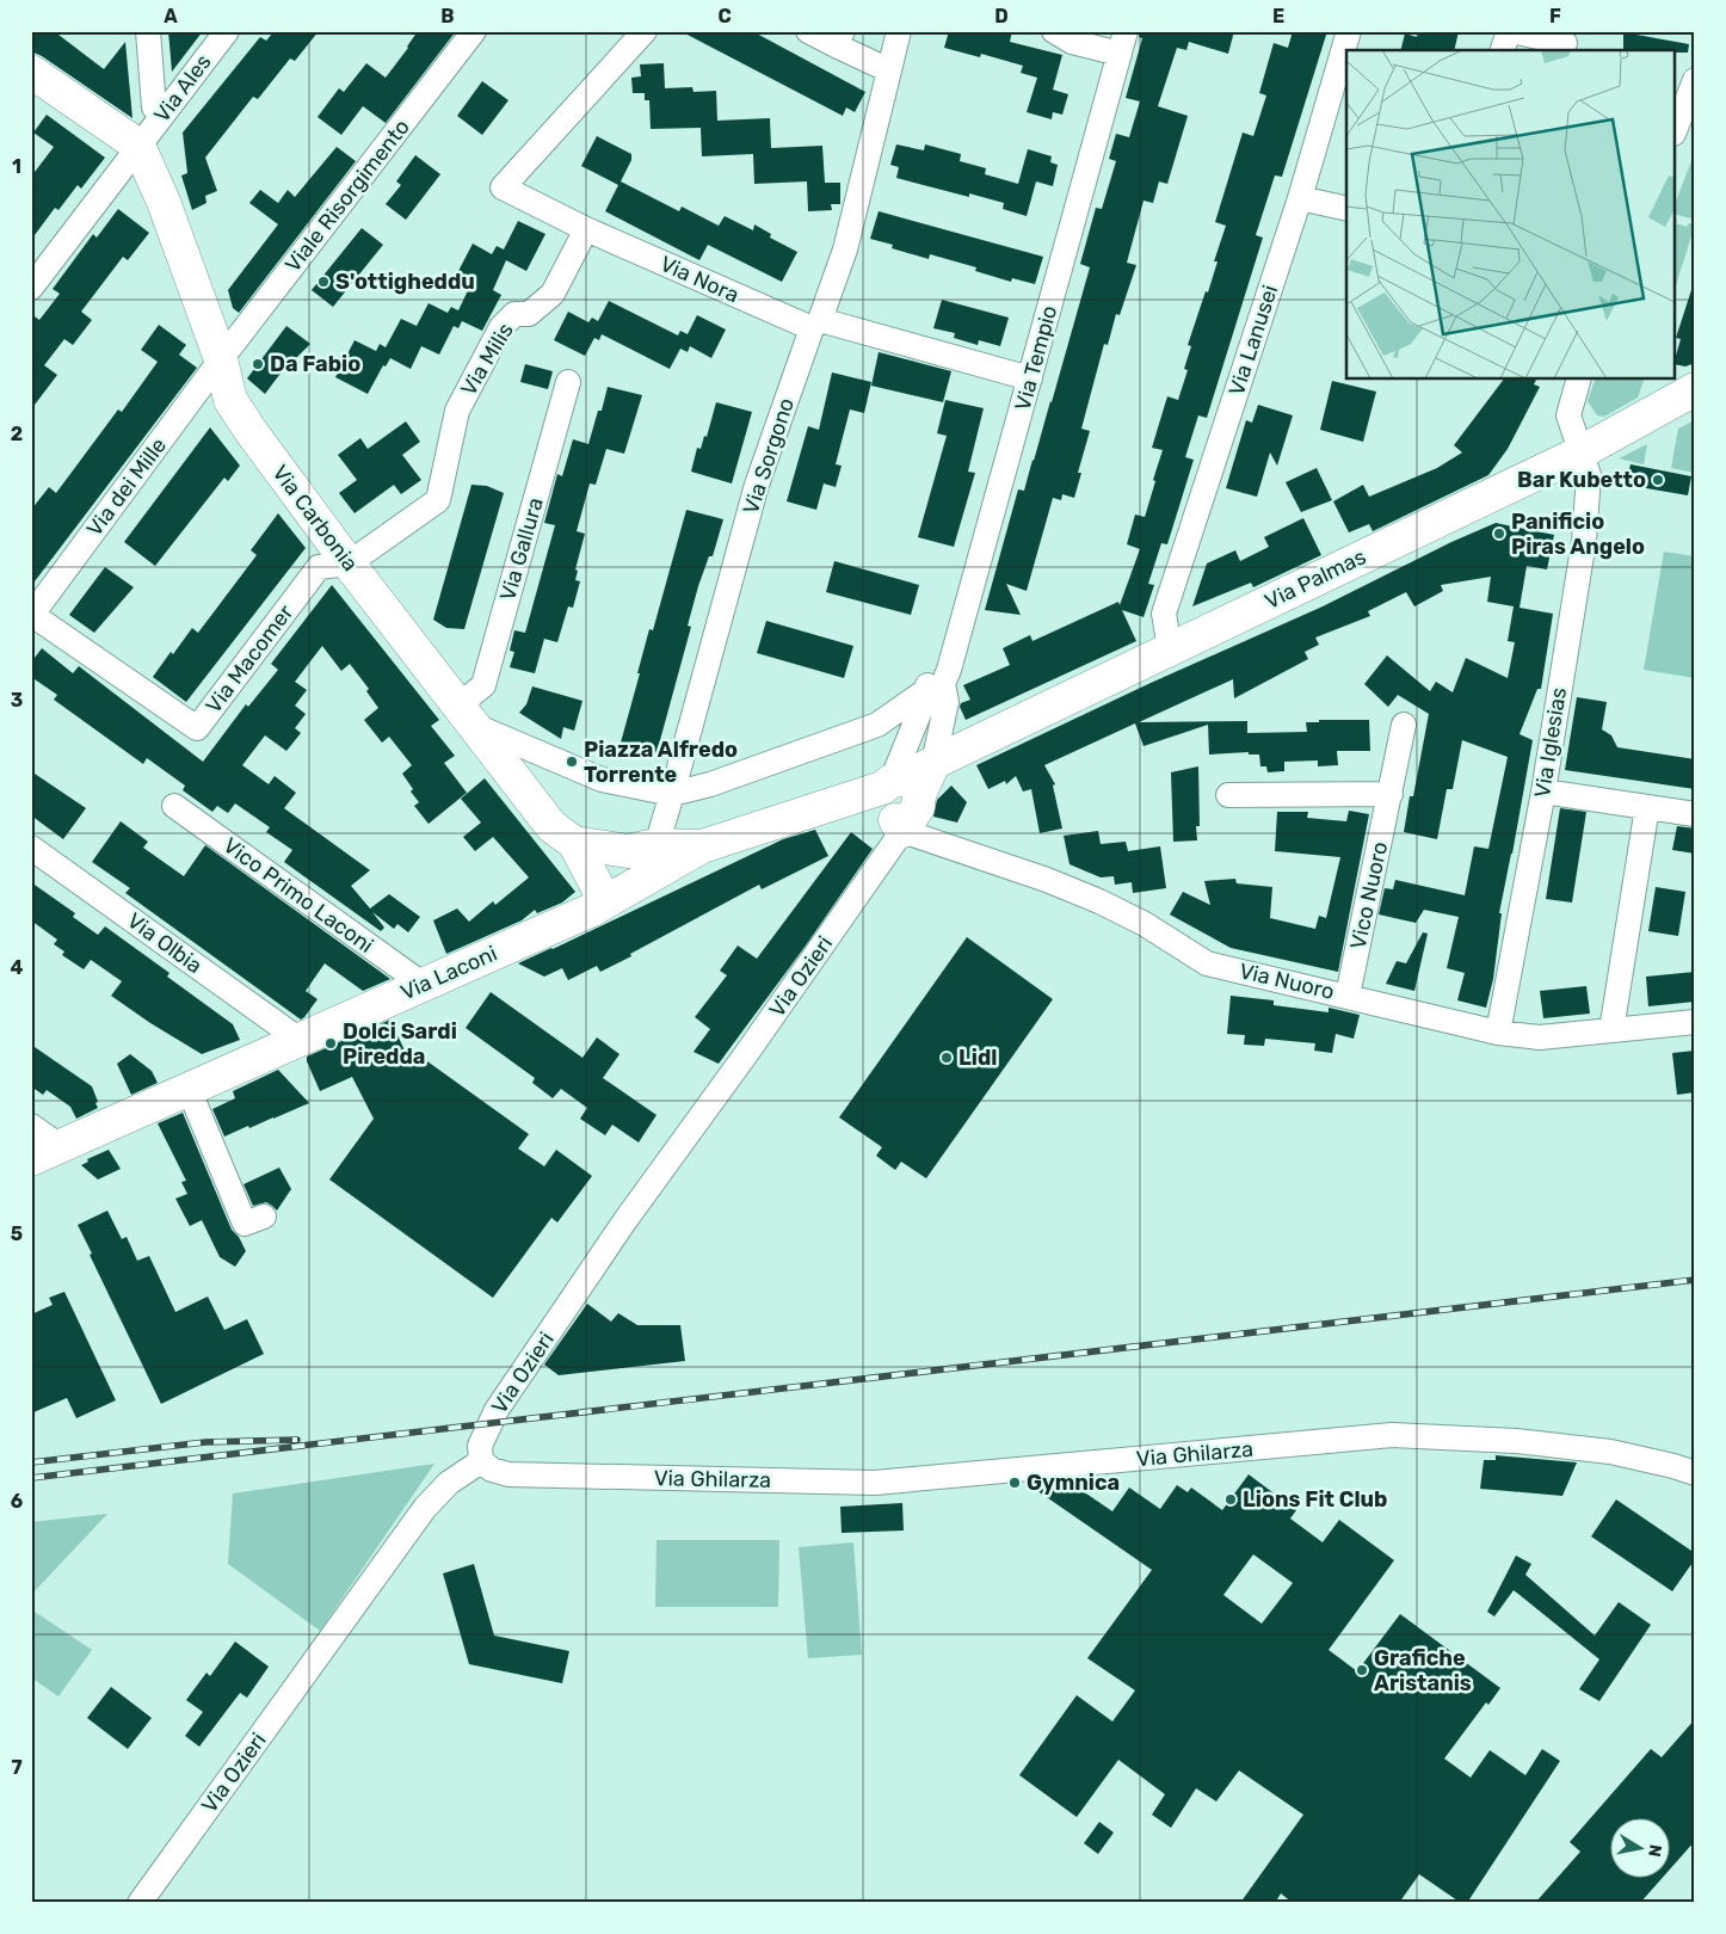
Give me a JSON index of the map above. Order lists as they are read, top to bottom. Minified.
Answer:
{"streets":{"street":["Via Ales","Viale Risorgimento","Via Nora","Via Lanusei","Via Tempio","Via Milis","Via Sorgono","Via dei Mille","Via Carbonia","Via Gallura","Via Palmas","Via Macomer","Via Iglesias","Vico Primo Laconi","Vico Nuoro","Via Olbia","Via Laconi","Via Ozieri","Via Nuoro","Via Ghilarza"]},"crossings":[["Via Ales","Via Carbonia"],["Viale Risorgimento","Via dei Mille"],["Viale Risorgimento","Via Carbonia"],["Via Nora","Via Tempio"],["Via Nora","Via Milis"],["Via Nora","Via Sorgono"],["Via Lanusei","Via Palmas"],["Via Tempio","Via Palmas"],["Via Tempio","Via Laconi"],["Via Tempio","Via Ozieri"],["Via Tempio","Via Nuoro"],["Via Milis","Via Carbonia"],["Via Milis","Via Macomer"],["Via Sorgono","Via Carbonia"],["Via dei Mille","Via Carbonia"],["Via dei Mille","Via Macomer"],["Via Carbonia","Via Gallura"],["Via Carbonia","Via Macomer"],["Via Carbonia","Via Laconi"],["Via Palmas","Via Iglesias"],["Via Iglesias","Via Nuoro"],["Vico Primo Laconi","Via Laconi"],["Vico Nuoro","Via Nuoro"],["Via Olbia","Via Laconi"],["Via Laconi","Via Ozieri"],["Via Laconi","Via Nuoro"],["Via Ozieri","Via Nuoro"],["Via Ozieri","Via Ghilarza"]],"places":["S'ottigheddu","Da Fabio","Bar Kubetto","Panificio Piras Angelo","Piazza Alfredo Torrente","Dolci Sardi Piredda","Lidl","Gymnica","Lions Fit Club","Grafiche Aristanis"],"north":"right","grid":{"columns":["A","B","C","D","E","F"],"rows":["1","2","3","4","5","6","7"]}}
